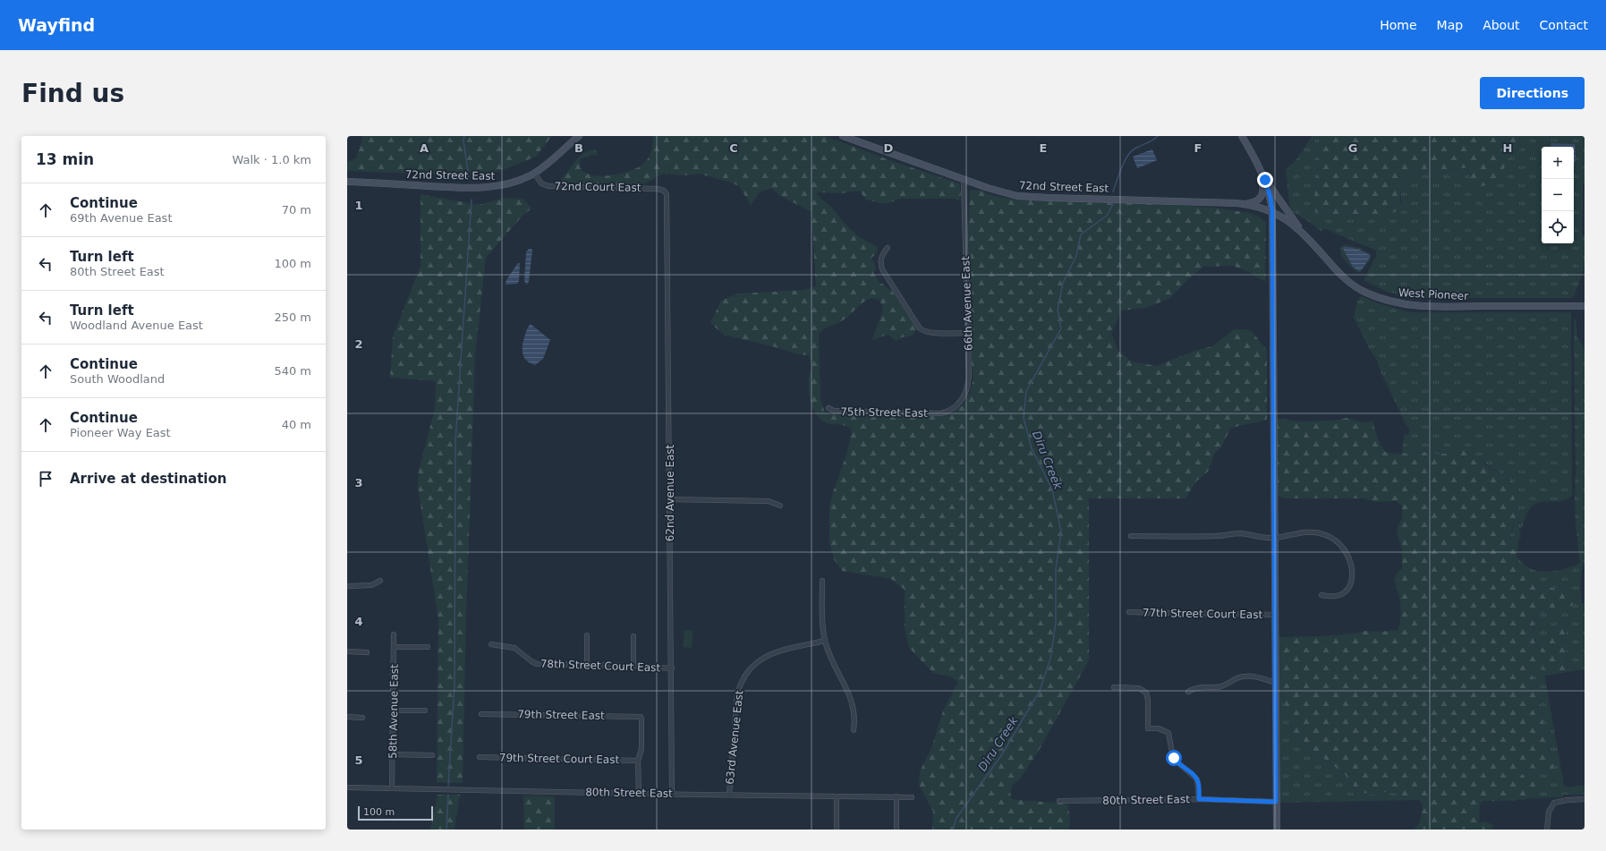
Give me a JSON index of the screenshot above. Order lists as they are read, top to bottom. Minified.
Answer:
{"streets":{"main road":["72nd Street East","West Pioneer"],"street":["72nd Court East","66th Avenue East","75th Street East","62nd Avenue East","77th Street Court East","78th Street Court East","58th Avenue East","79th Street East","63rd Avenue East","79th Street Court East","80th Street East"]},"crossings":[["72nd Street East","72nd Court East"],["72nd Street East","West Pioneer"],["72nd Street East","66th Avenue East"],["72nd Court East","62nd Avenue East"],["66th Avenue East","75th Street East"],["62nd Avenue East","78th Street Court East"],["62nd Avenue East","80th Street East"],["58th Avenue East","80th Street East"],["79th Street East","79th Street Court East"],["63rd Avenue East","80th Street East"]],"water":["Diru Creek"],"scale_bar":"100 m","page":{"header":"Wayfind","nav":["Home","Map","About","Contact"],"buttons":"Directions","title":"Find us","heading":["13 min","Walk · 1.0 km"],"map_buttons":["+","−"],"list":[["Continue","69th Avenue East","70 m"],["Turn left","80th Street East","100 m"],["Turn left","Woodland Avenue East","250 m"],["Continue","South Woodland","540 m"],["Continue","Pioneer Way East","40 m"],"Arrive at destination"],"scale":"100 m"},"grid":{"columns":["A","B","C","D","E","F","G","H"],"rows":["1","2","3","4","5"]}}
